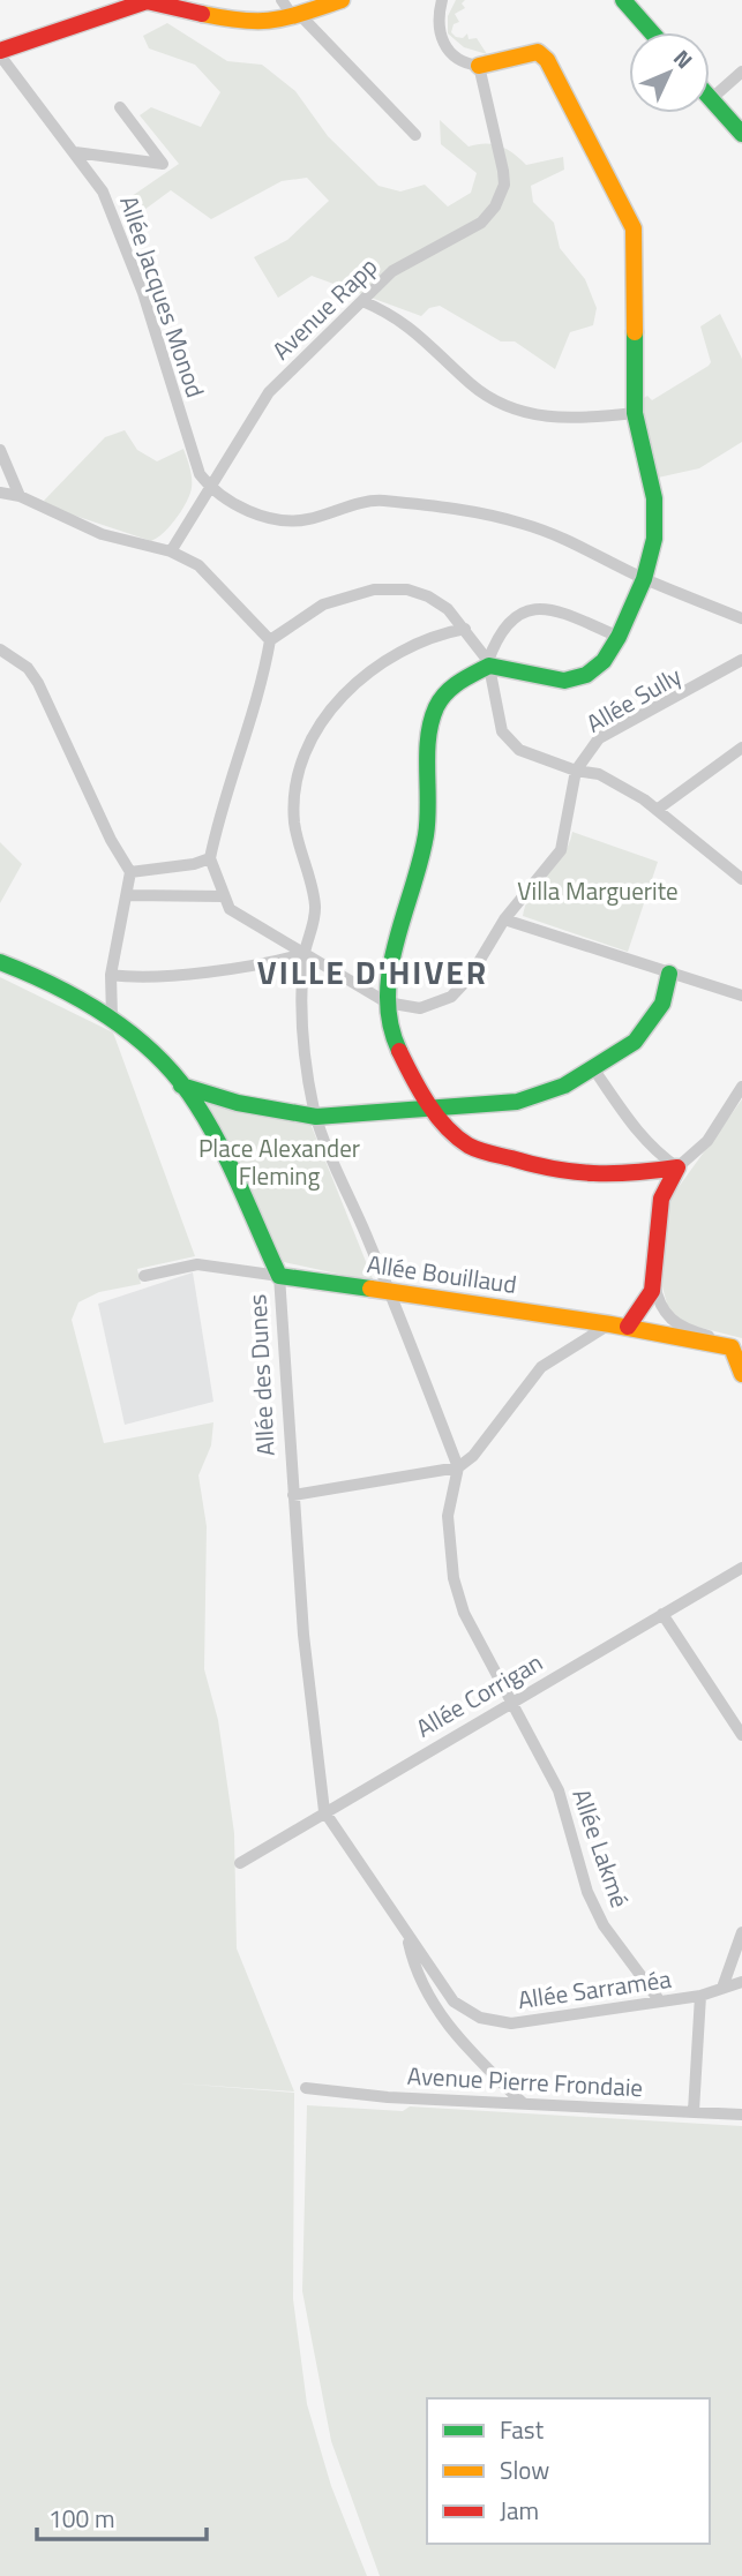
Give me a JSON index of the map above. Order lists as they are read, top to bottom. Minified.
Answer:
{"streets":{"street":["Allée Jacques Monod","Avenue Rapp","Allée Sully","Allée Bouillaud","Allée des Dunes","Allée Corrigan","Allée Lakmé","Allée Sarraméa","Avenue Pierre Frondaie"]},"crossings":[["Allée Jacques Monod","Avenue Rapp"],["Allée Bouillaud","Allée des Dunes"],["Allée des Dunes","Allée Corrigan"],["Allée des Dunes","Allée Sarraméa"],["Allée Corrigan","Allée Lakmé"],["Allée Corrigan","Allée Sarraméa"],["Allée Lakmé","Allée Sarraméa"]],"districts":["VILLE D'HIVER"],"parks":["Villa Marguerite","Place Alexander Fleming"],"legend":["Fast","Slow","Jam"],"scale_bar":"100 m","north":"top right"}
